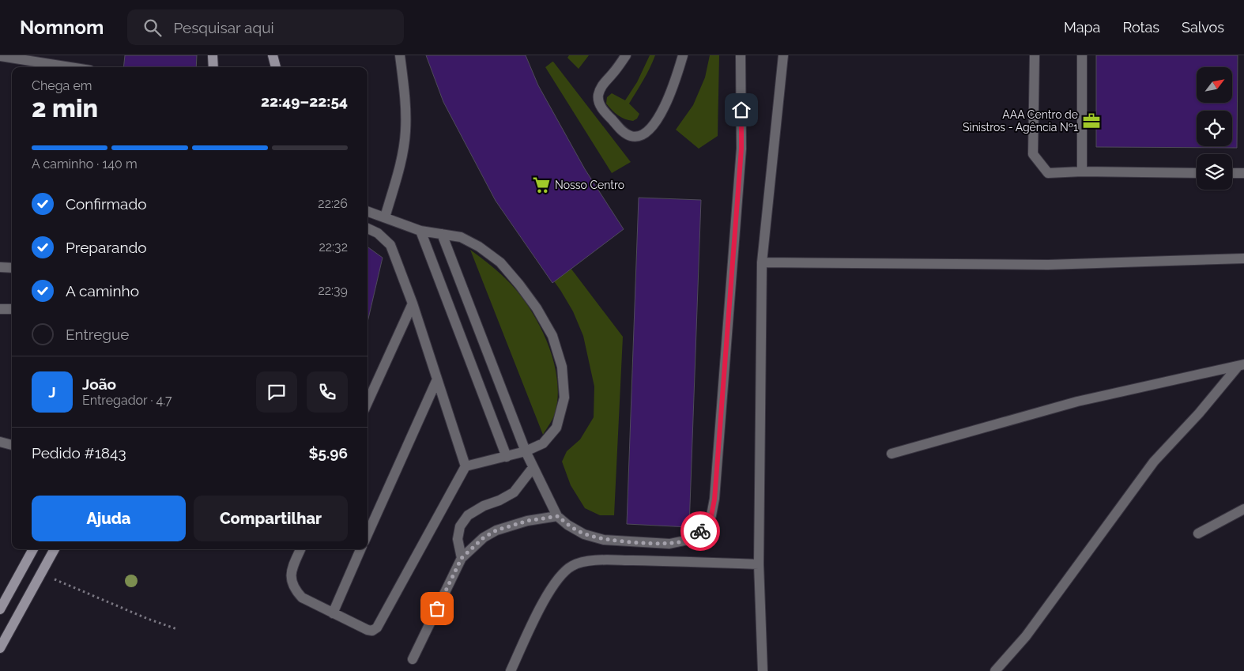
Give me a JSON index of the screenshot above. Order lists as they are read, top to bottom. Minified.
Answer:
{"places":{"office":["AAA Centro de Sinistros - Agência Nº1"],"supermarket":["Nosso Centro"]},"north":"top right","page":{"header":"Nomnom","search":"Pesquisar aqui","nav":["Mapa","Rotas","Salvos"],"heading":["2 min","Chega em","22:49–22:54"],"panel":["João","Entregador · 4.7","Pedido #1843","$5.96"],"bar":"A caminho · 140 m","list":[["Confirmado","22:26"],["Preparando","22:32"],["A caminho","22:39"],"Entregue"],"round":"J","buttons":["Ajuda","Compartilhar"]}}
